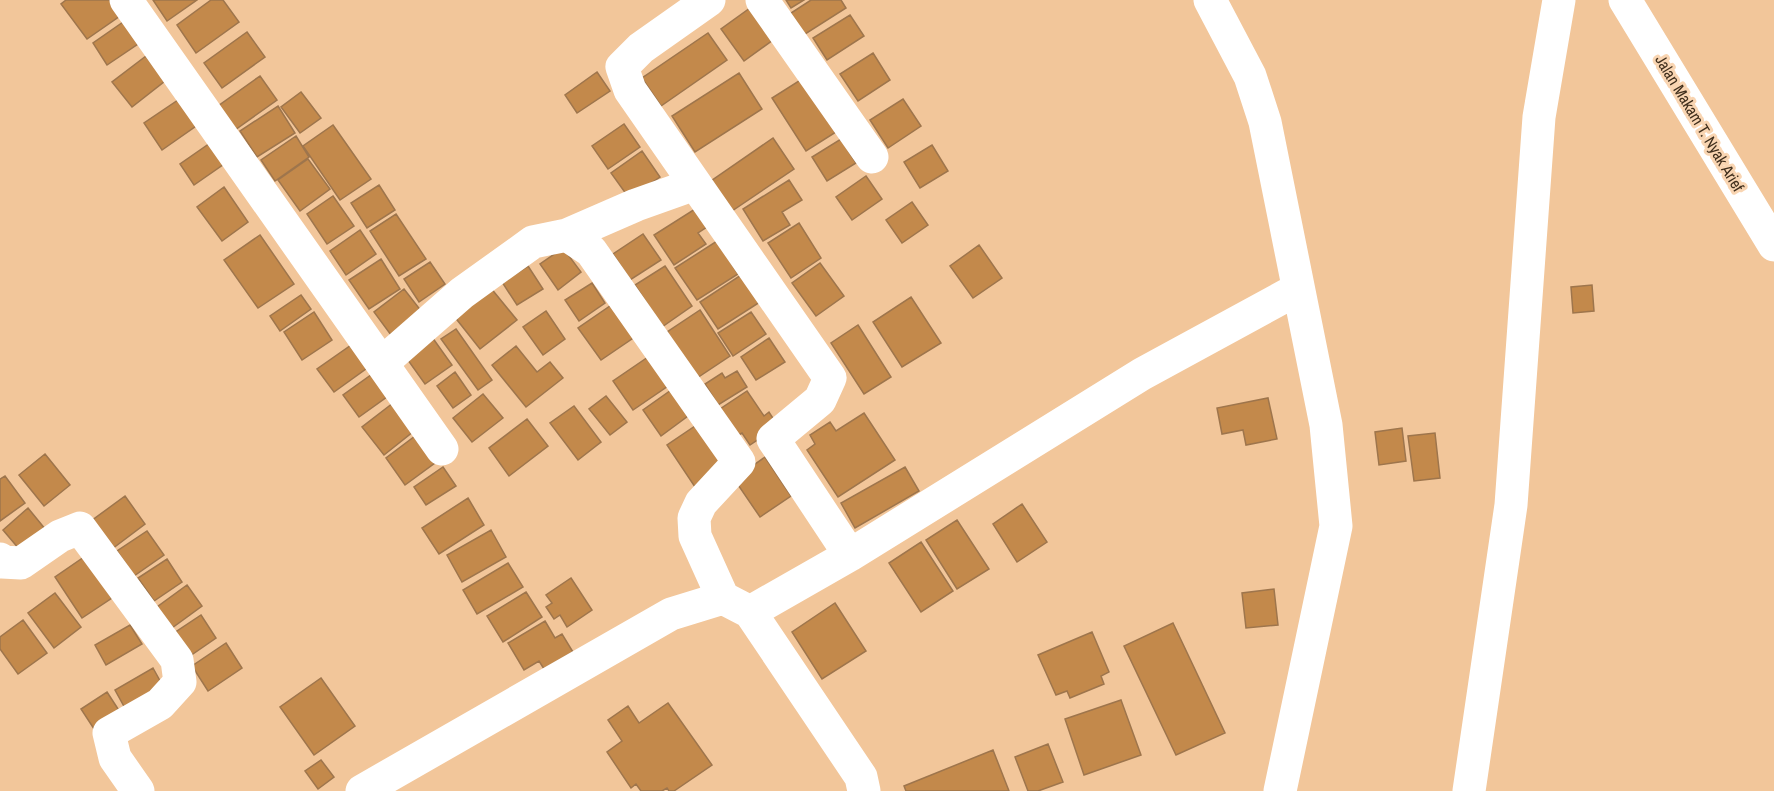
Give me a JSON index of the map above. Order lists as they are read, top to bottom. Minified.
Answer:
{"streets":{"street":["Jalan Makam T. Nyak Arief"]}}
